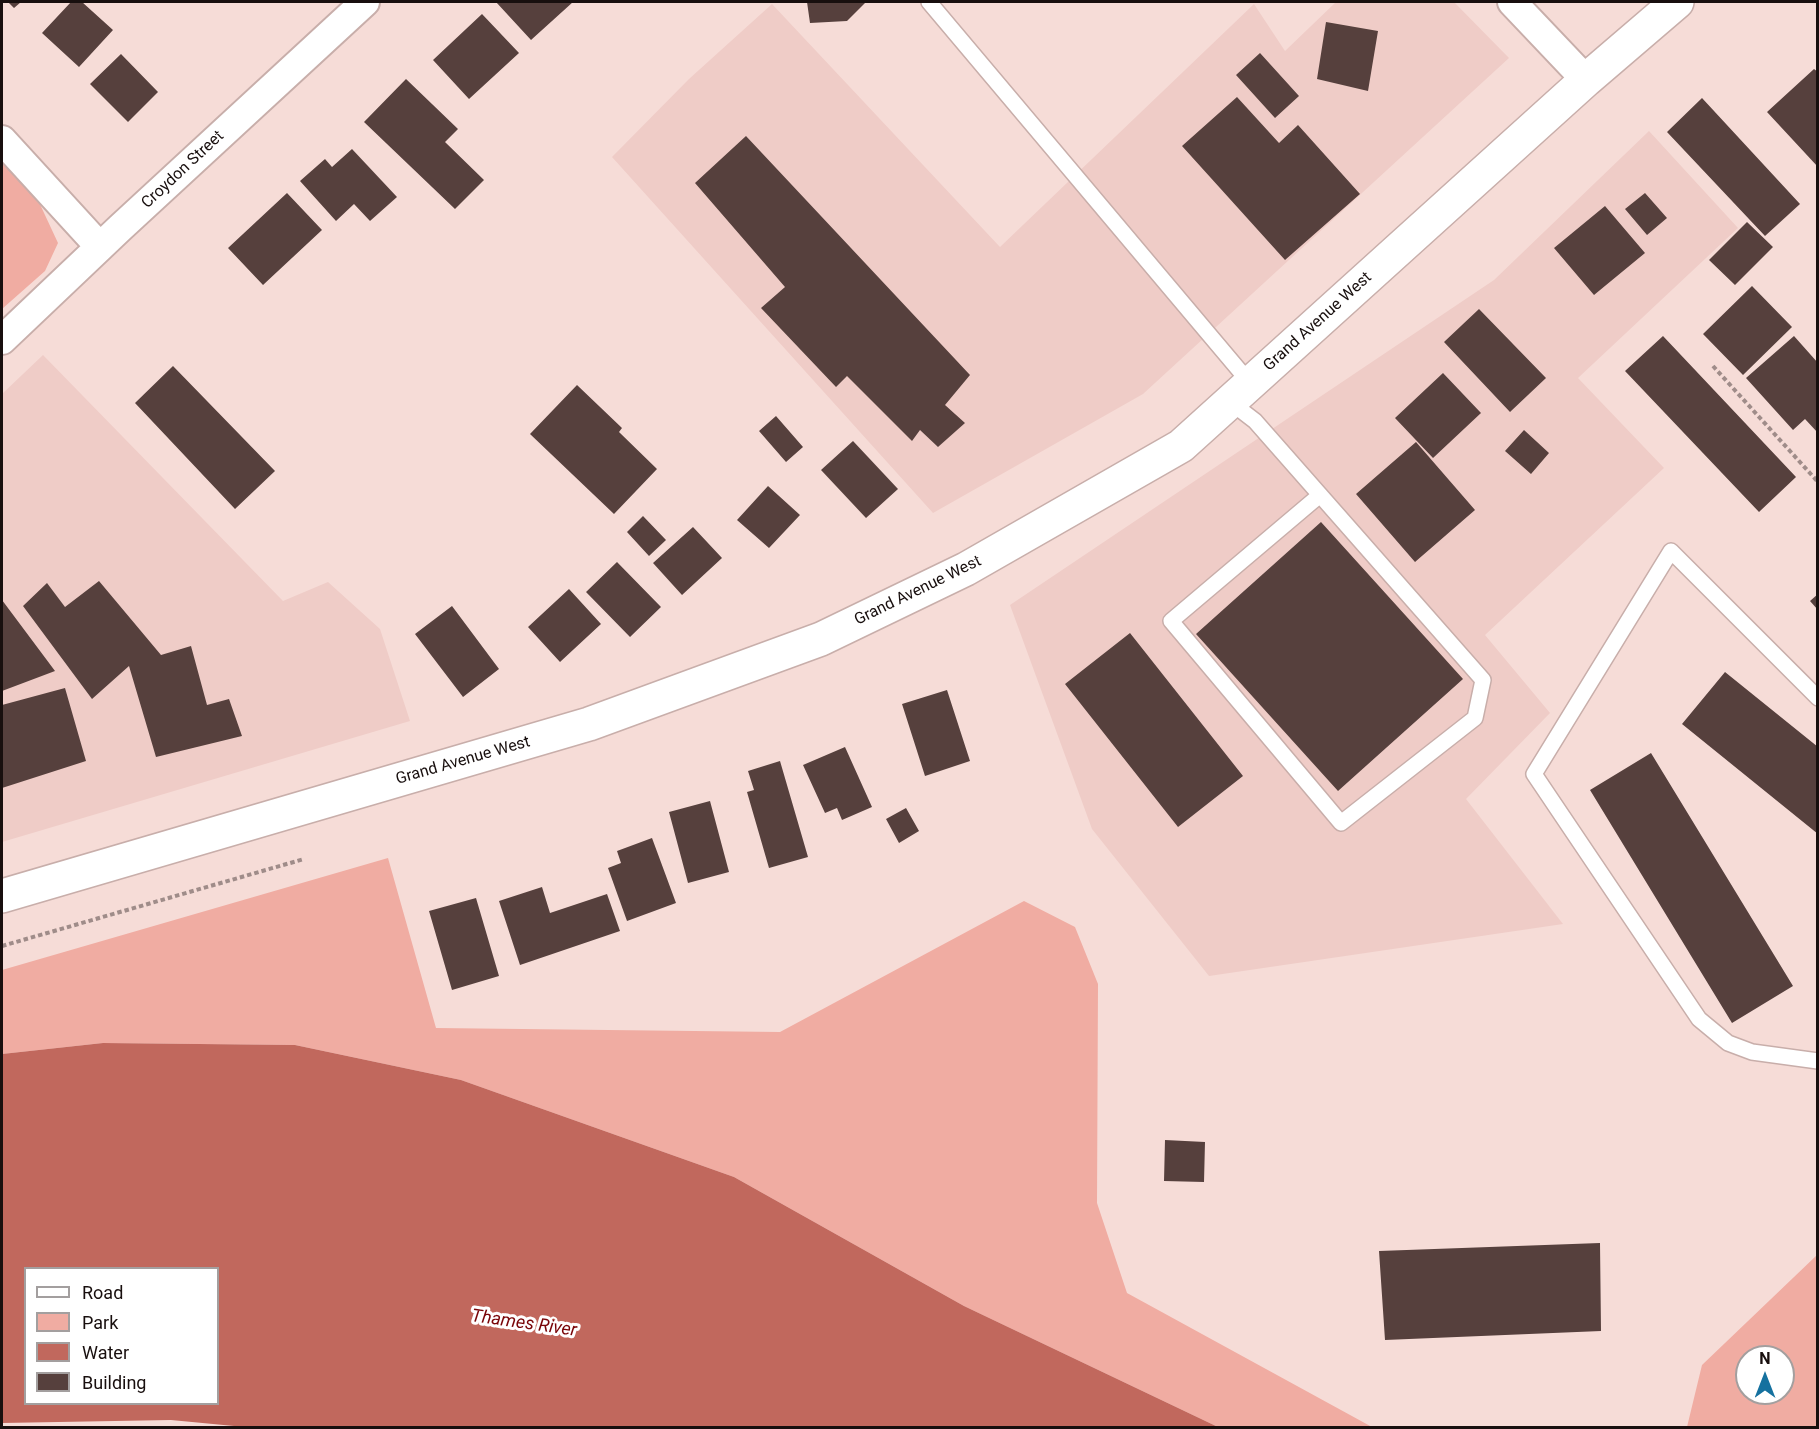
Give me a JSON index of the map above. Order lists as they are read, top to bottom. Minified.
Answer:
{"streets":{"main road":["Grand Avenue West"],"street":["Croydon Street"]},"water":["Thames River"],"legend":["Road","Park","Water","Building"],"north":"top"}
